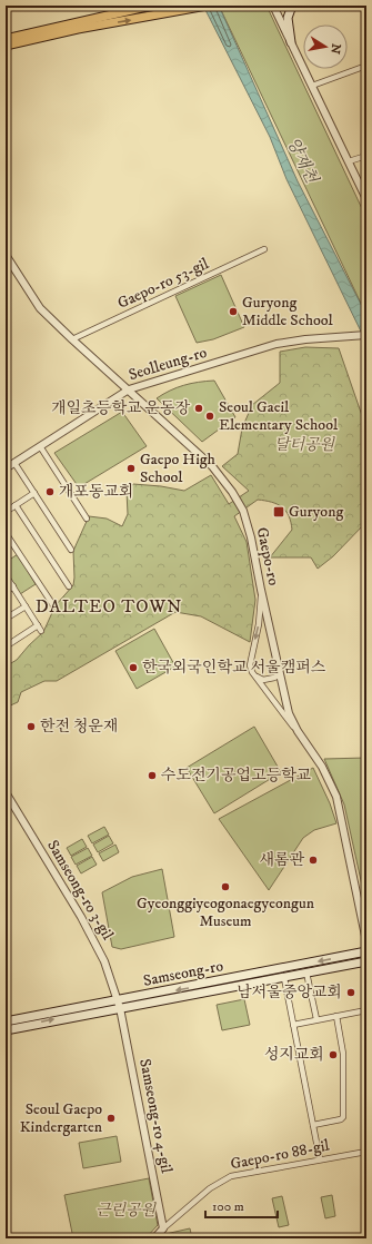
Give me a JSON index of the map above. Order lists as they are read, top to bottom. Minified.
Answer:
{"streets":{"main road":["Samseong-ro"],"street":["Gaepo-ro 53-gil","Seolleung-ro","Gaepo-ro","Samseong-ro 3-gil","Samseong-ro 4-gil","Gaepo-ro 88-gil"]},"crossings":[["Gaepo-ro 53-gil","Gaepo-ro"],["Seolleung-ro","Gaepo-ro"],["Samseong-ro 3-gil","Samseong-ro"],["Samseong-ro 3-gil","Samseong-ro 4-gil"],["Samseong-ro","Samseong-ro 4-gil"],["Samseong-ro 4-gil","Gaepo-ro 88-gil"]],"districts":["DALTEO TOWN"],"water":["양재천"],"parks":["달터공원","근린공원"],"places":{"other":["Guryong Middle School","개일초등학교 운동장","Seoul Gaeil Elementary School","Gaepo High School","개포동교회","한국외국인학교 서울캠퍼스","한전 청운재","수도전기공업고등학교","새롬관","Gyeonggiyeogonaegyeongun Museum","남서울중앙교회","성지교회","Seoul Gaepo Kindergarten"],"transit":["Guryong"]},"scale_bar":"100 m","north":"right"}
